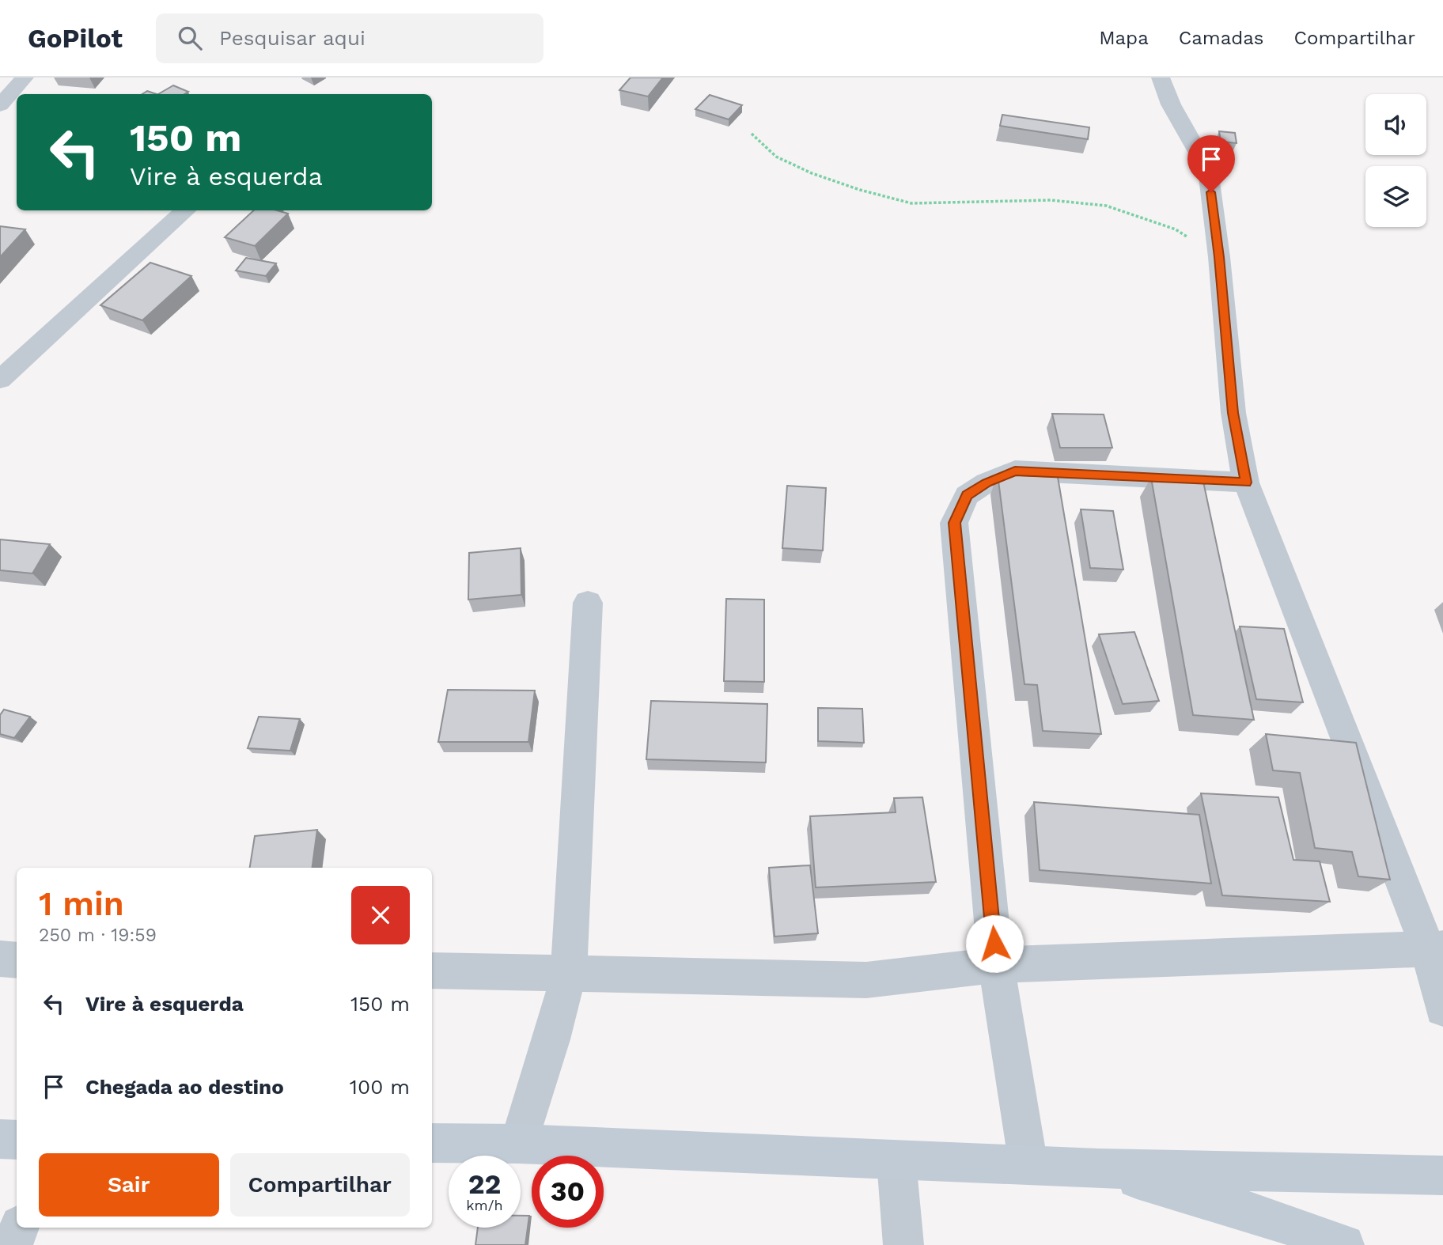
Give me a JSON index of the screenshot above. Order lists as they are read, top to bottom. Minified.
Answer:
{"page":{"header":"GoPilot","search":"Pesquisar aqui","nav":["Mapa","Camadas","Compartilhar"],"turn":["150 m","Vire à esquerda"],"heading":["1 min","250 m · 19:59"],"list":[{"name":"Vire à esquerda","value":"150 m"},{"name":"Chegada ao destino","value":"100 m"}],"buttons":["Sair","Compartilhar"],"speed":"22 km/h","limit":"30"}}
